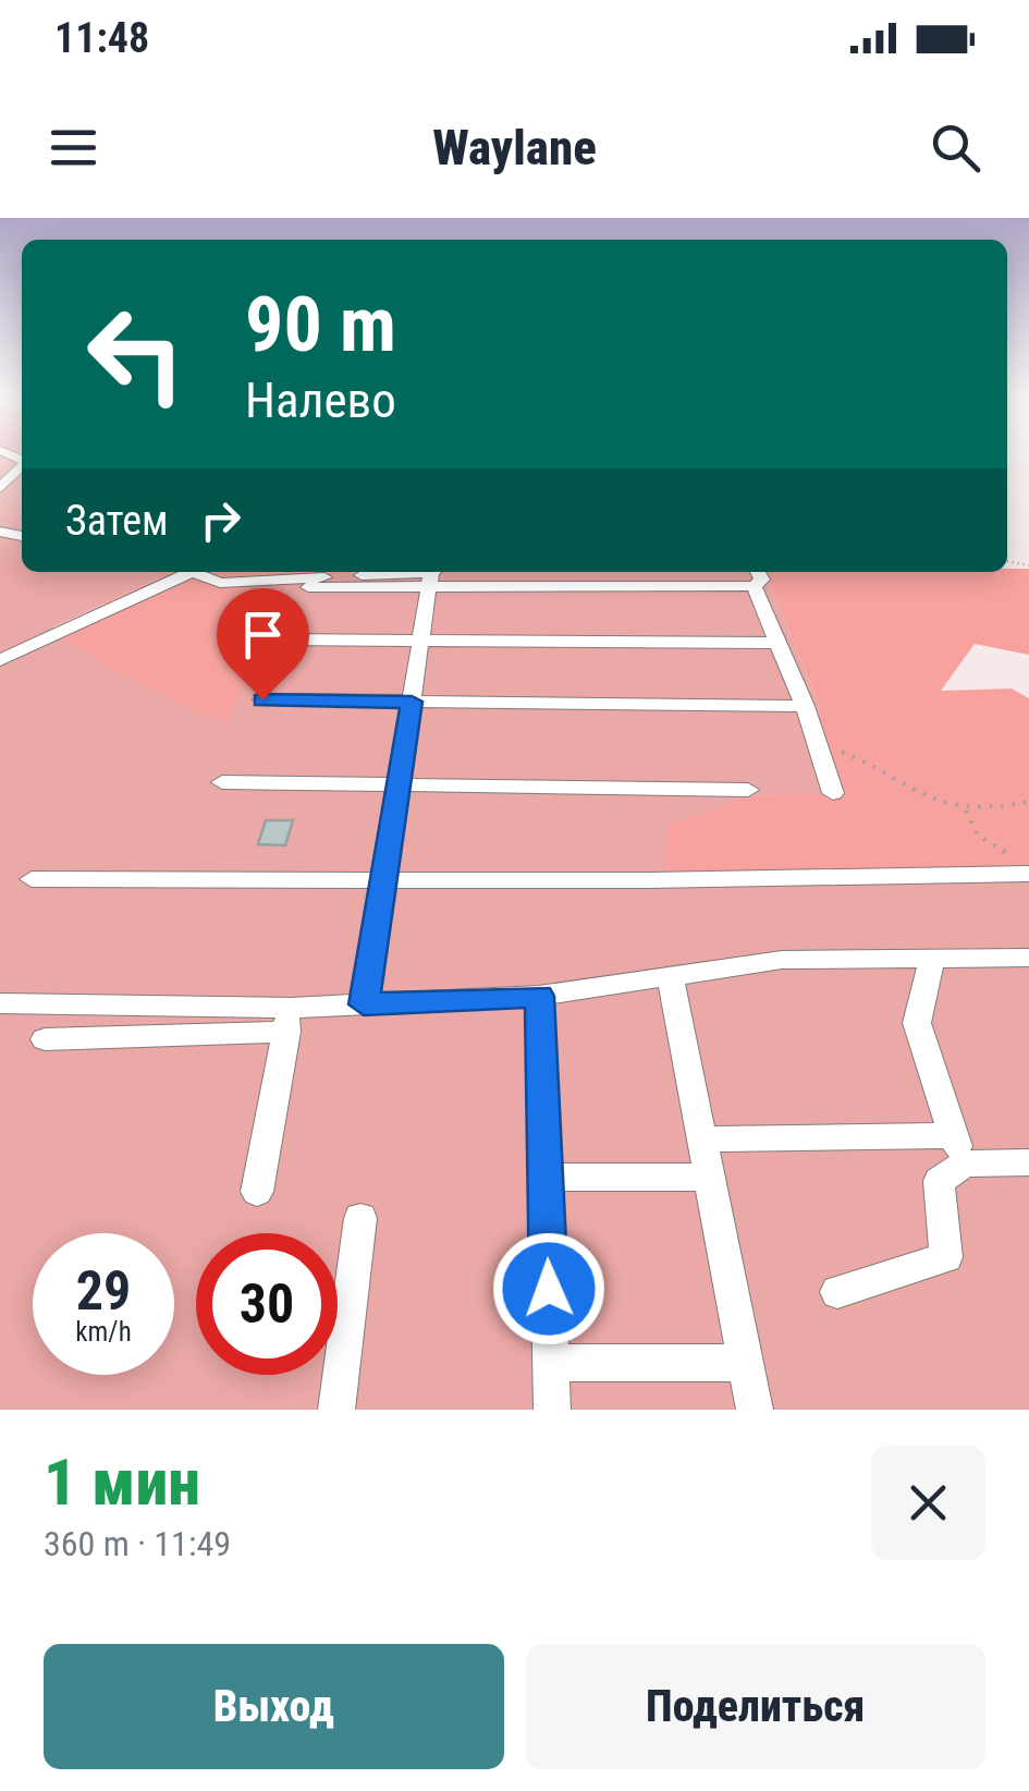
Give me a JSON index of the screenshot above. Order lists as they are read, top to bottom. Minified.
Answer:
{"page":{"status":"11:48","header":"Waylane","turn":["90 m","Налево"],"then":"Затем","speed":"29 km/h","limit":"30","heading":["1 мин","360 m · 11:49"],"buttons":["Выход","Поделиться"]}}
